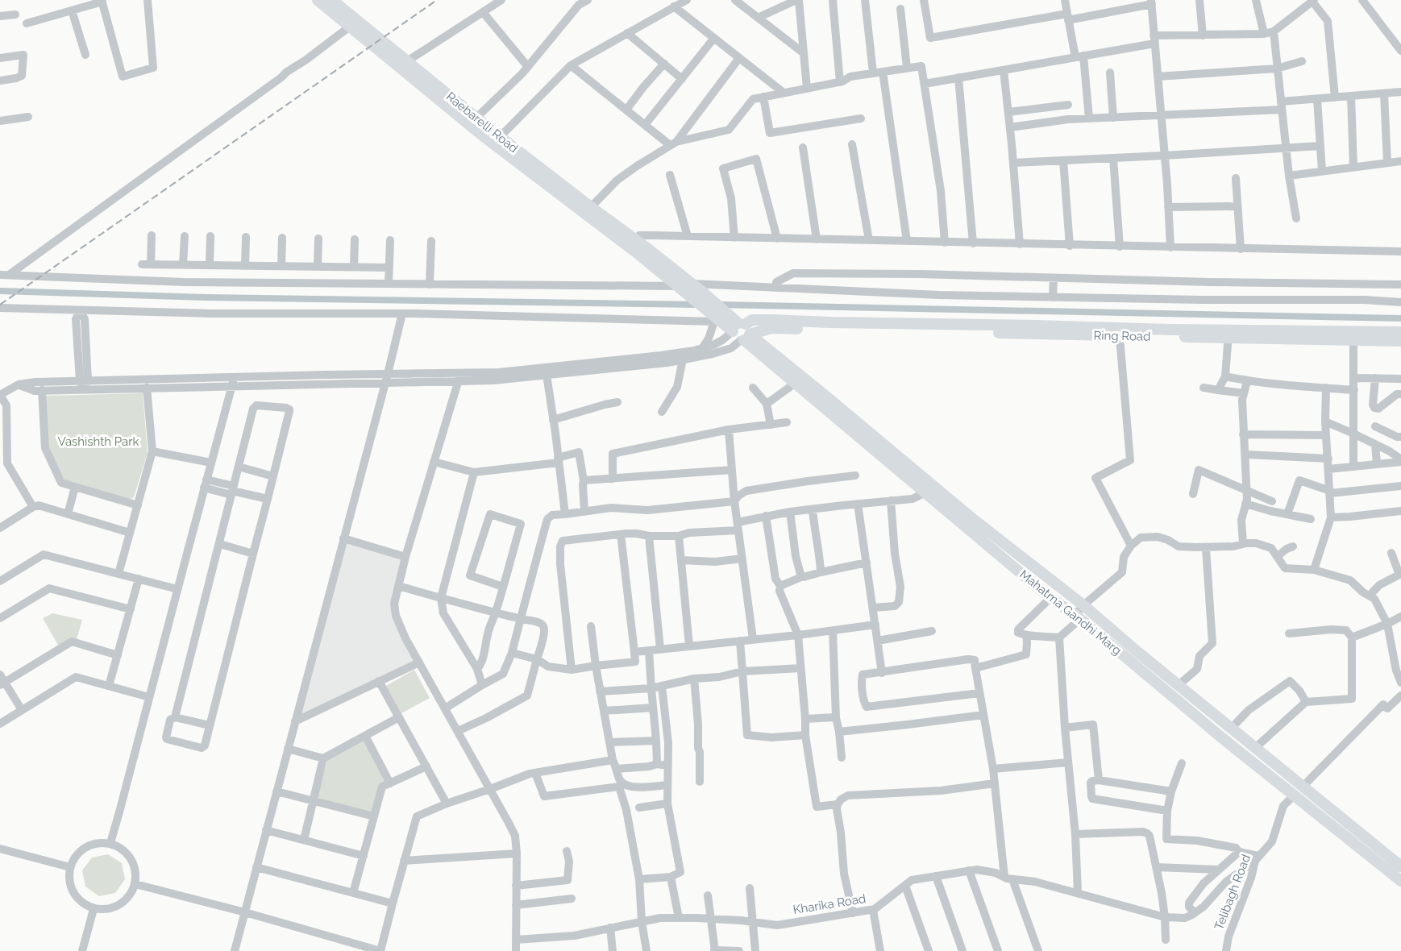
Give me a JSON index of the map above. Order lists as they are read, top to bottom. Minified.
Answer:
{"streets":{"main road":["Raebarelli Road","Ring Road","Mahatma Gandhi Marg"],"street":["Telibagh Road","Kharika Road"]},"crossings":[["Ring Road","Mahatma Gandhi Marg"],["Mahatma Gandhi Marg","Telibagh Road"]],"parks":["Vashishth Park"]}
